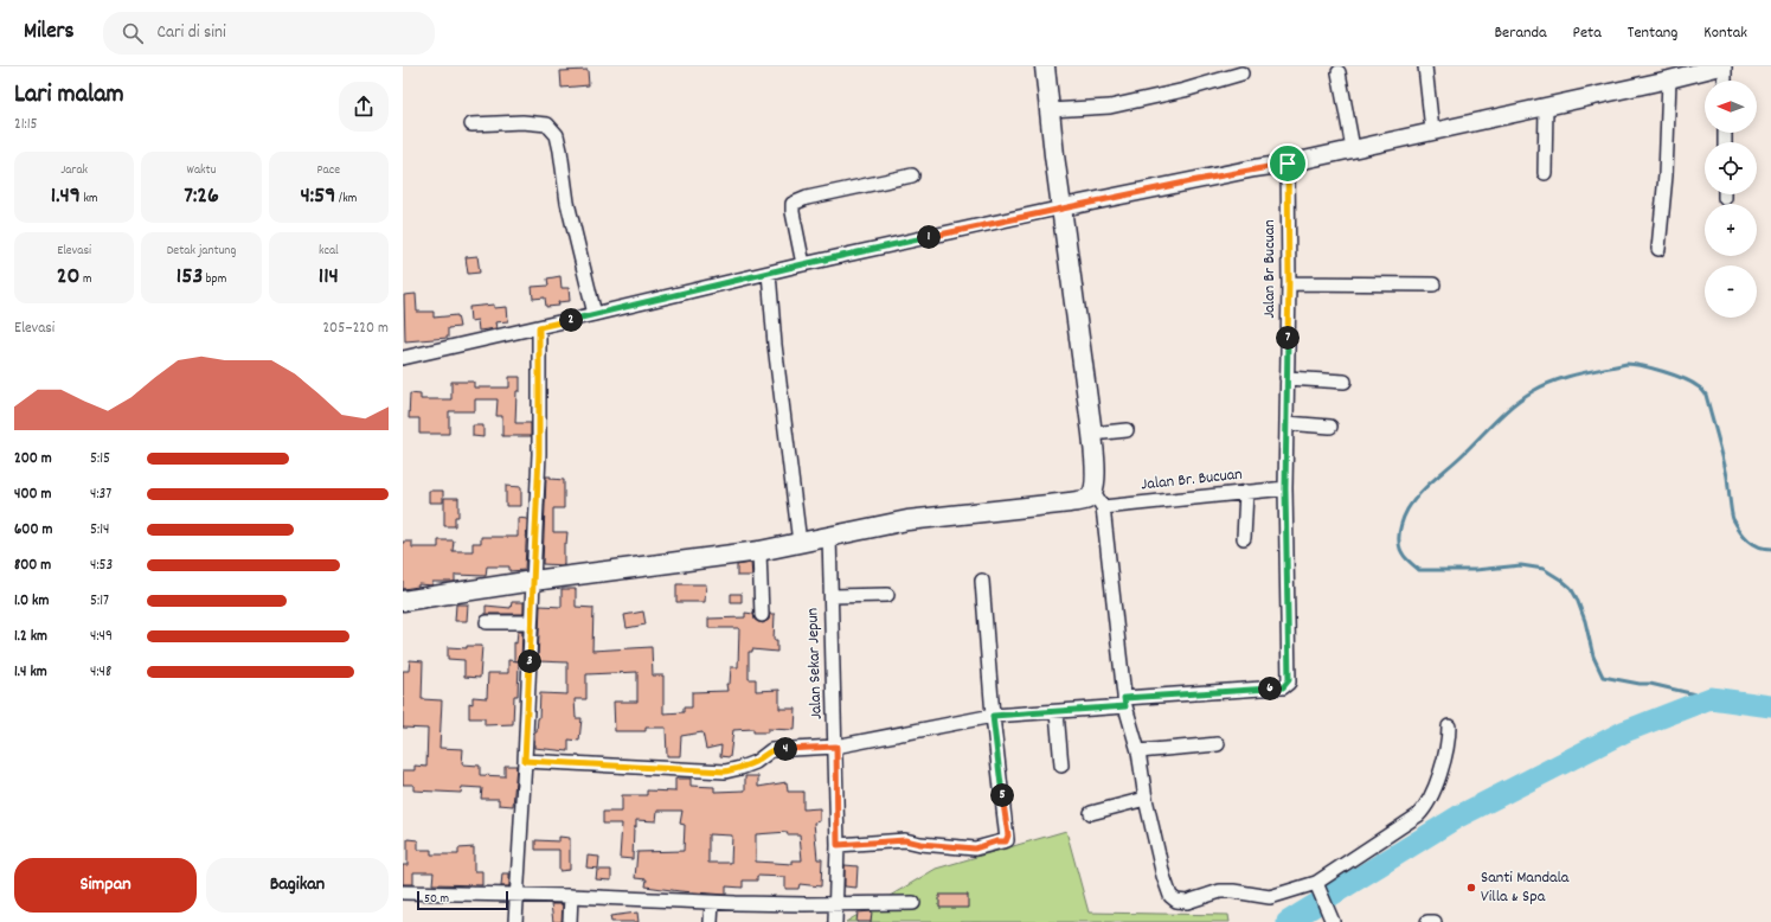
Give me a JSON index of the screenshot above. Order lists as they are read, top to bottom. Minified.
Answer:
{"streets":{"street":["Jalan Br Bucuan","Jalan Br. Bucuan","Jalan Sekar Jepun"]},"crossings":[["Jalan Br Bucuan","Jalan Br. Bucuan"]],"places":["Santi Mandala Villa & Spa"],"scale_bar":"50 m","north":"left","page":{"header":"Milers","search":"Cari di sini","nav":["Beranda","Peta","Tentang","Kontak"],"heading":["Lari malam","21:15"],"map_buttons":["+","−"],"stats":[["Jarak","1.49 km"],["Waktu","7:26"],["Pace","4:59 /km"],["Elevasi","20 m"],["Detak jantung","153 bpm"],["kcal","114"]],"pins":["1","2","7","3","6","4","5"],"chart":["Elevasi","205–220 m"],"list":[{"name":"200 m","note":"5:15"},{"name":"400 m","note":"4:37"},{"name":"600 m","note":"5:14"},{"name":"800 m","note":"4:53"},{"name":"1.0 km","note":"5:17"},{"name":"1.2 km","note":"4:49"},{"name":"1.4 km","note":"4:48"}],"buttons":["Simpan","Bagikan"],"scale":"50 m"}}
